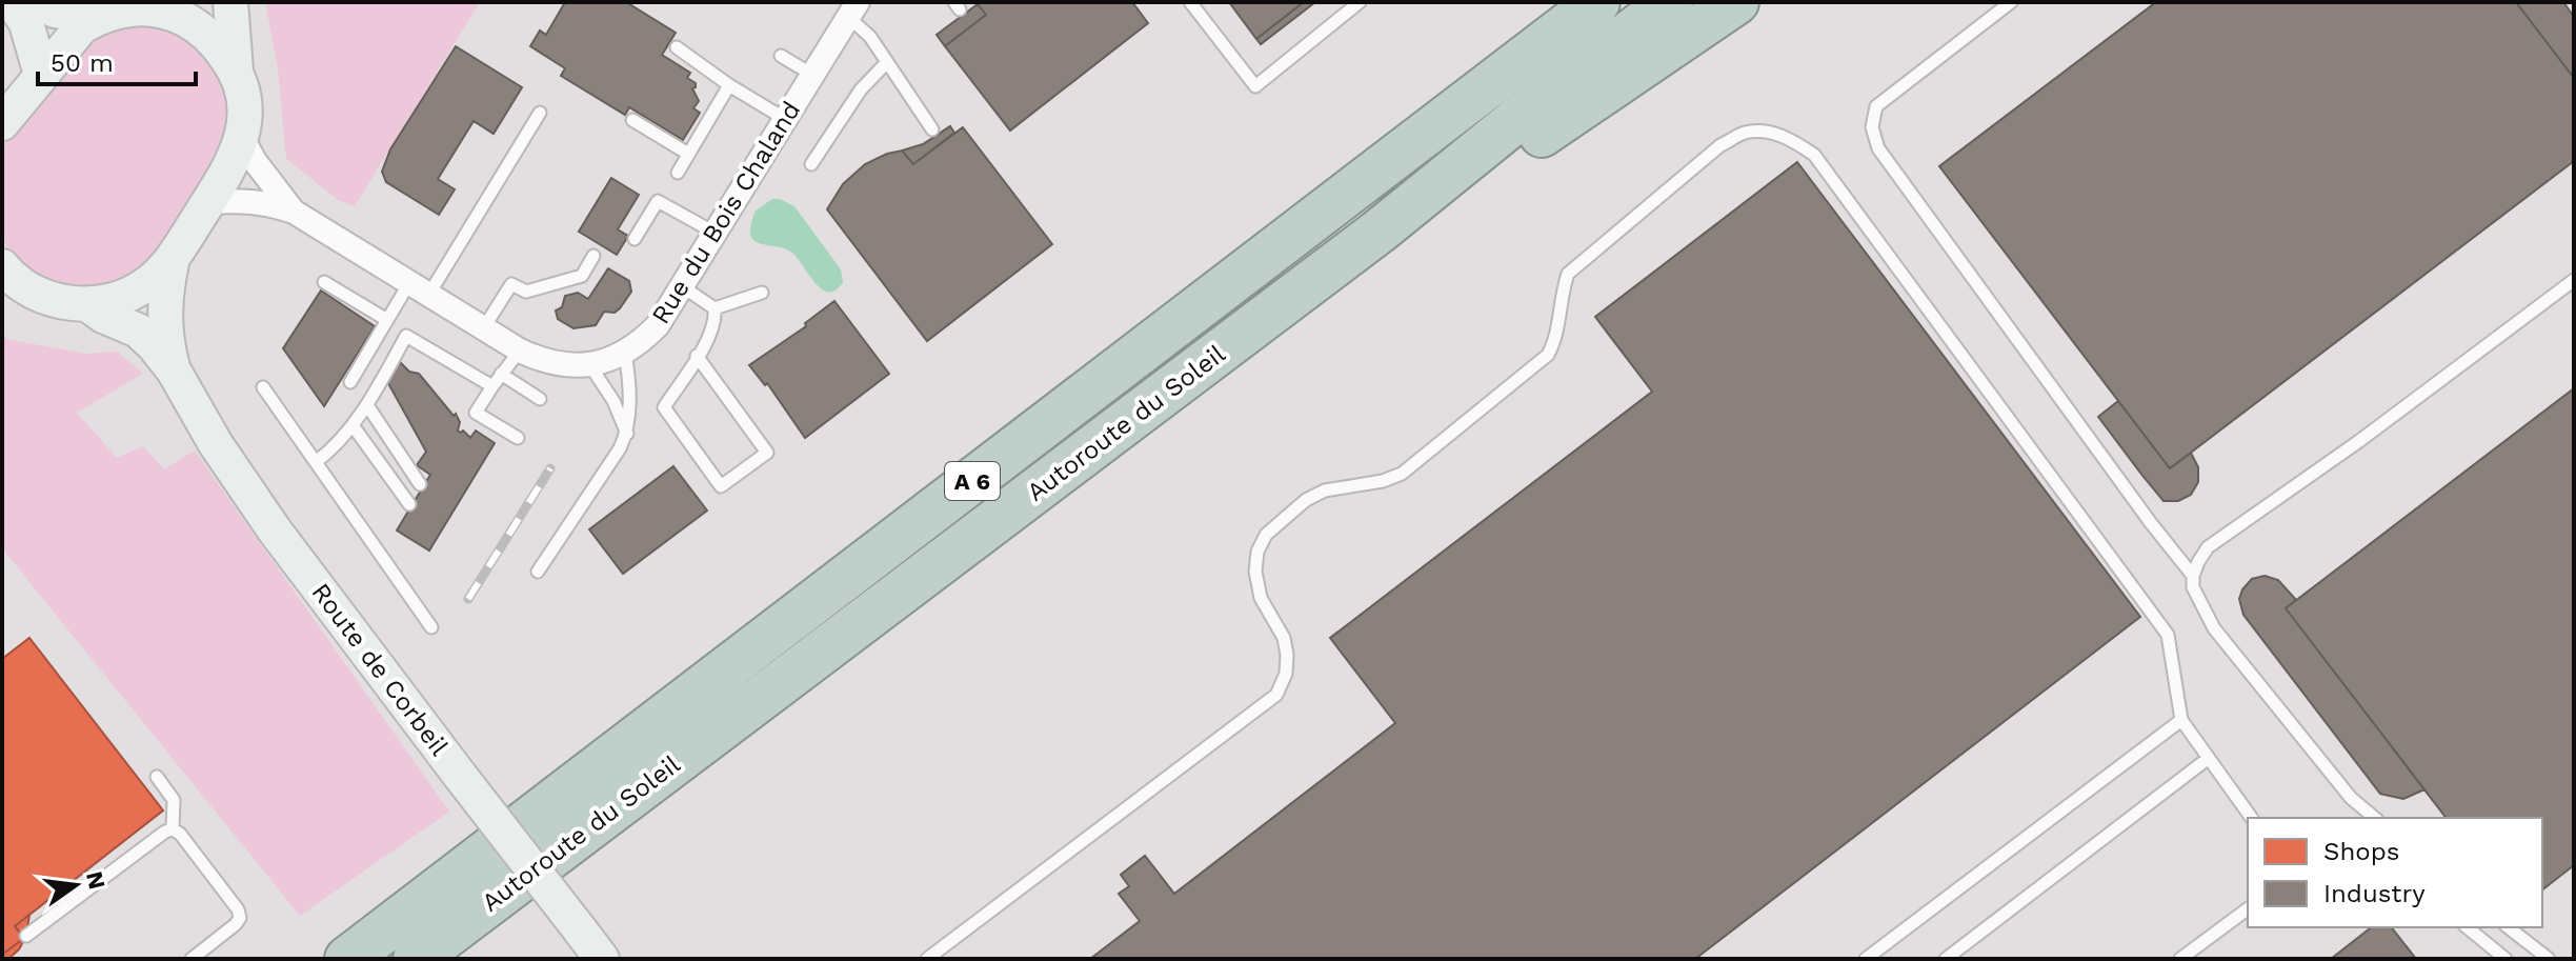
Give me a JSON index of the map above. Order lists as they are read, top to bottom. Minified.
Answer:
{"streets":{"highway":["Autoroute du Soleil","A 6"],"street":["Rue du Bois Chaland","Route de Corbeil"]},"legend":["Shops","Industry"],"scale_bar":"50 m","north":"right"}
